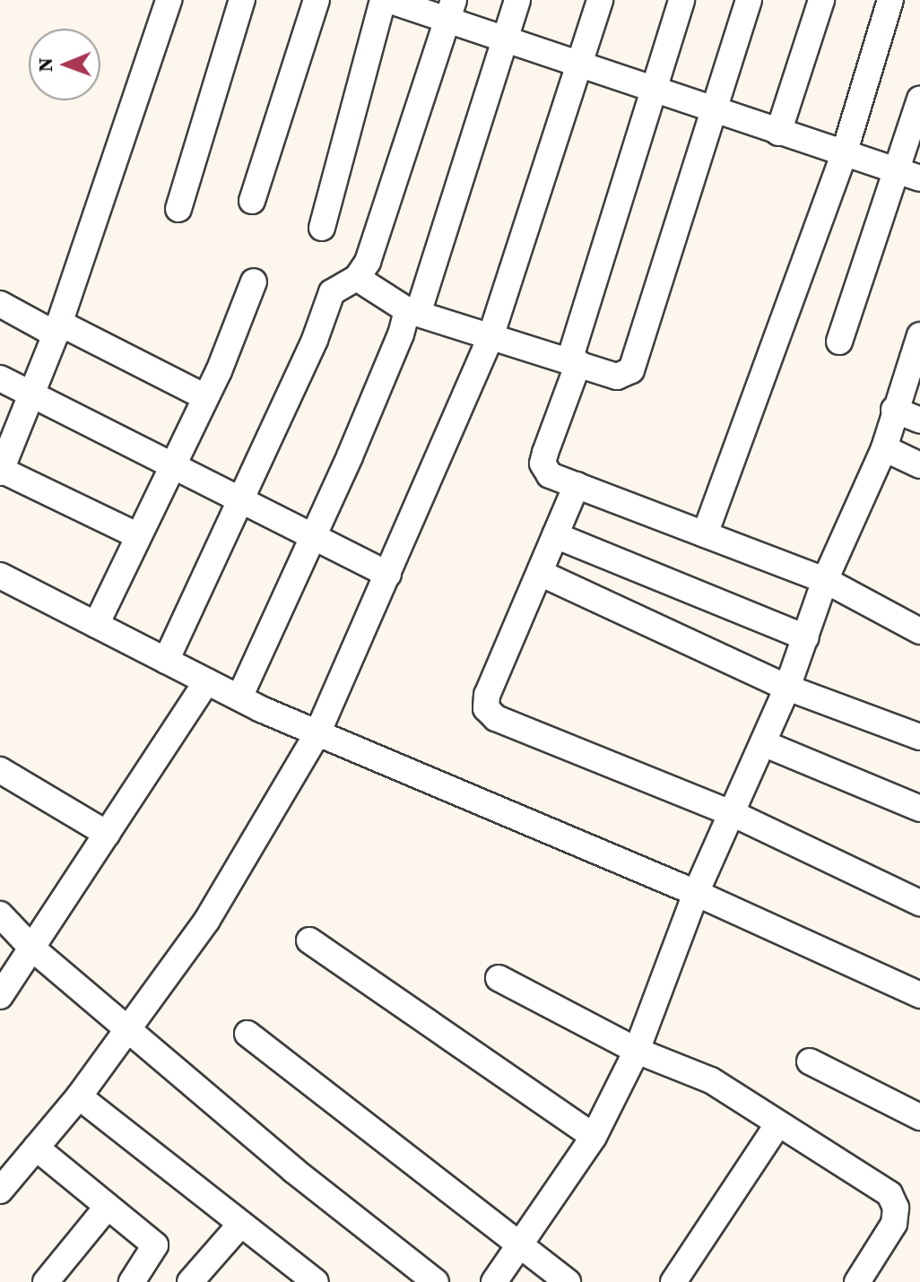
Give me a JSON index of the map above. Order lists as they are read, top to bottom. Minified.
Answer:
{"north":"left"}
